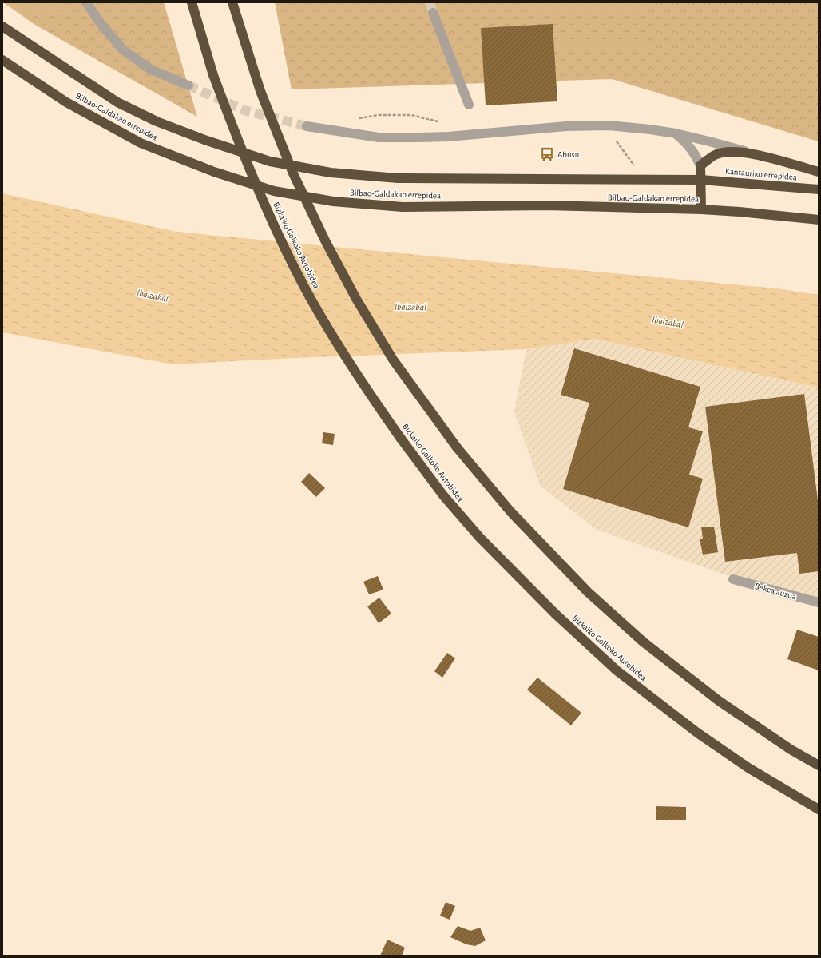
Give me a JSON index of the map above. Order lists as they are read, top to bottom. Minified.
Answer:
{"streets":{"highway":["Bilbao-Galdakao errepidea","Kantauriko errepidea","Bizkaiko Golkoko Autobidea"],"street":["Bekea auzoa"]},"crossings":[["Bilbao-Galdakao errepidea","Kantauriko errepidea"]],"water":["Ibaizabal"],"places":{"bus stop":["Abusu"]}}
